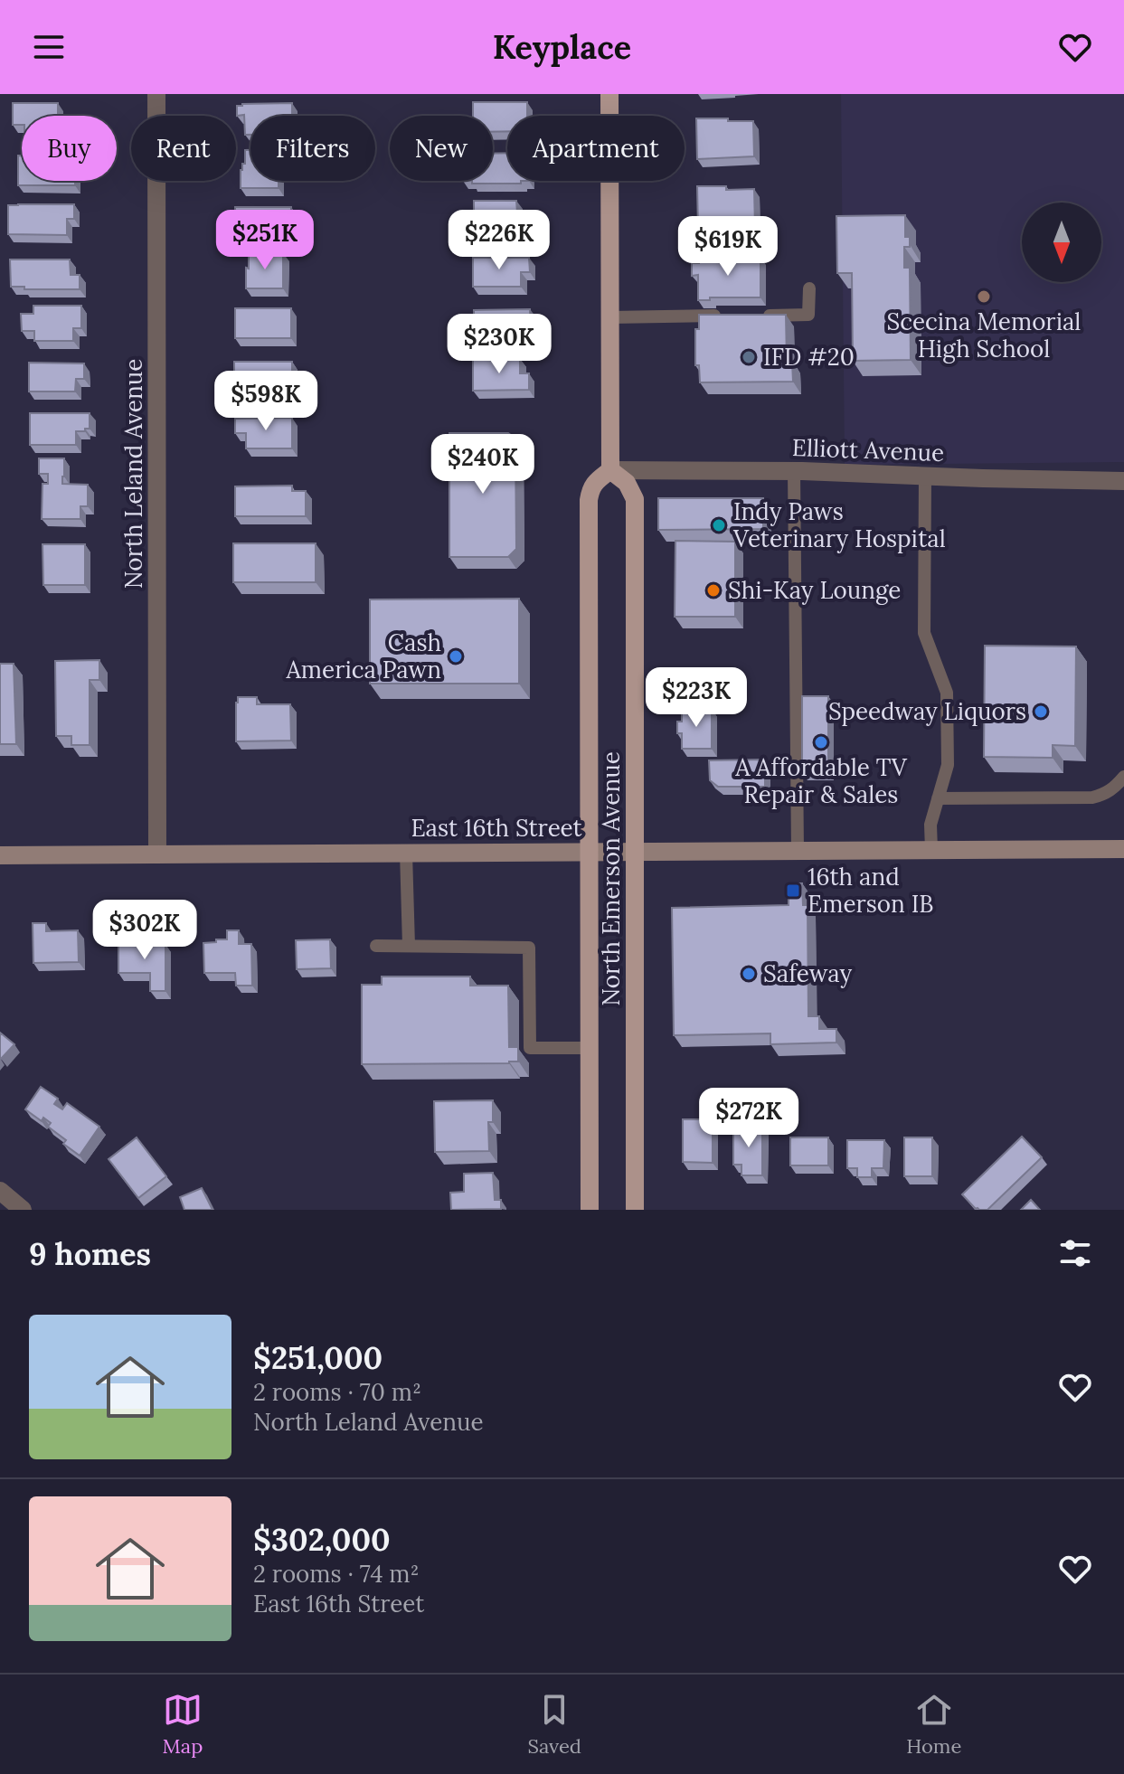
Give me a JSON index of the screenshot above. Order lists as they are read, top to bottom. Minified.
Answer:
{"streets":{"main road":["East 16th Street","North Emerson Avenue"],"street":["Elliott Avenue","North Leland Avenue"]},"crossings":[["Elliott Avenue","North Emerson Avenue"],["North Leland Avenue","East 16th Street"],["East 16th Street","North Emerson Avenue"]],"places":{"other":["Scecina Memorial High School","IFD #20","Indy Paws Veterinary Hospital","Shi-Kay Lounge","Cash America Pawn","Speedway Liquors","A Affordable TV Repair & Sales","Safeway"],"transit":["16th and Emerson IB"]},"north":"bottom","page":{"header":"Keyplace","chip":["Buy","Rent","Filters","New","Apartment"],"price":["$251K","$226K","$619K","$230K","$598K","$240K","$223K","$302K","$272K"],"heading":"9 homes","list":[{"name":"$251,000","note":"2 rooms · 70 m² · North Leland Avenue"},{"name":"$302,000","note":"2 rooms · 74 m² · East 16th Street"}],"tabs":["Map","Saved","Home"]}}
